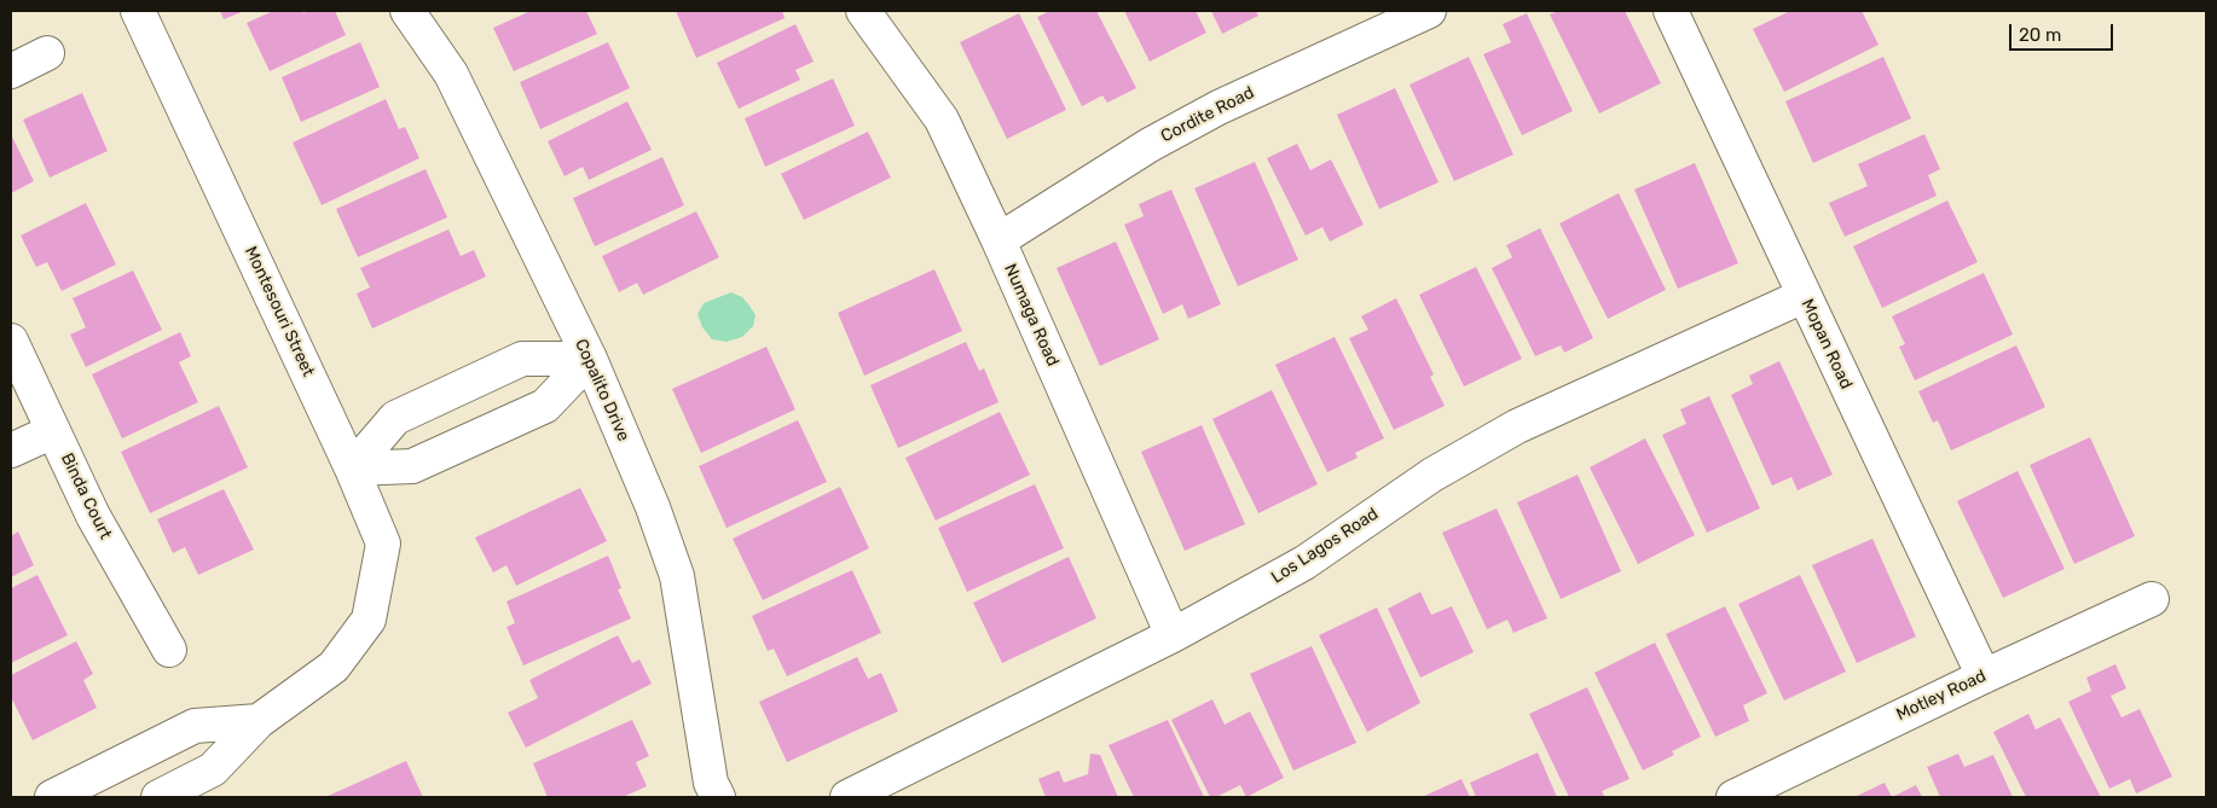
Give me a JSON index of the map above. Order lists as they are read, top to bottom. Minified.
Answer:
{"streets":{"street":["Cordite Road","Montesouri Street","Numaga Road","Mopan Road","Copalito Drive","Binda Court","Los Lagos Road","Motley Road"]},"crossings":[["Cordite Road","Numaga Road"],["Numaga Road","Los Lagos Road"],["Mopan Road","Los Lagos Road"],["Mopan Road","Motley Road"]],"scale_bar":"20 m"}
